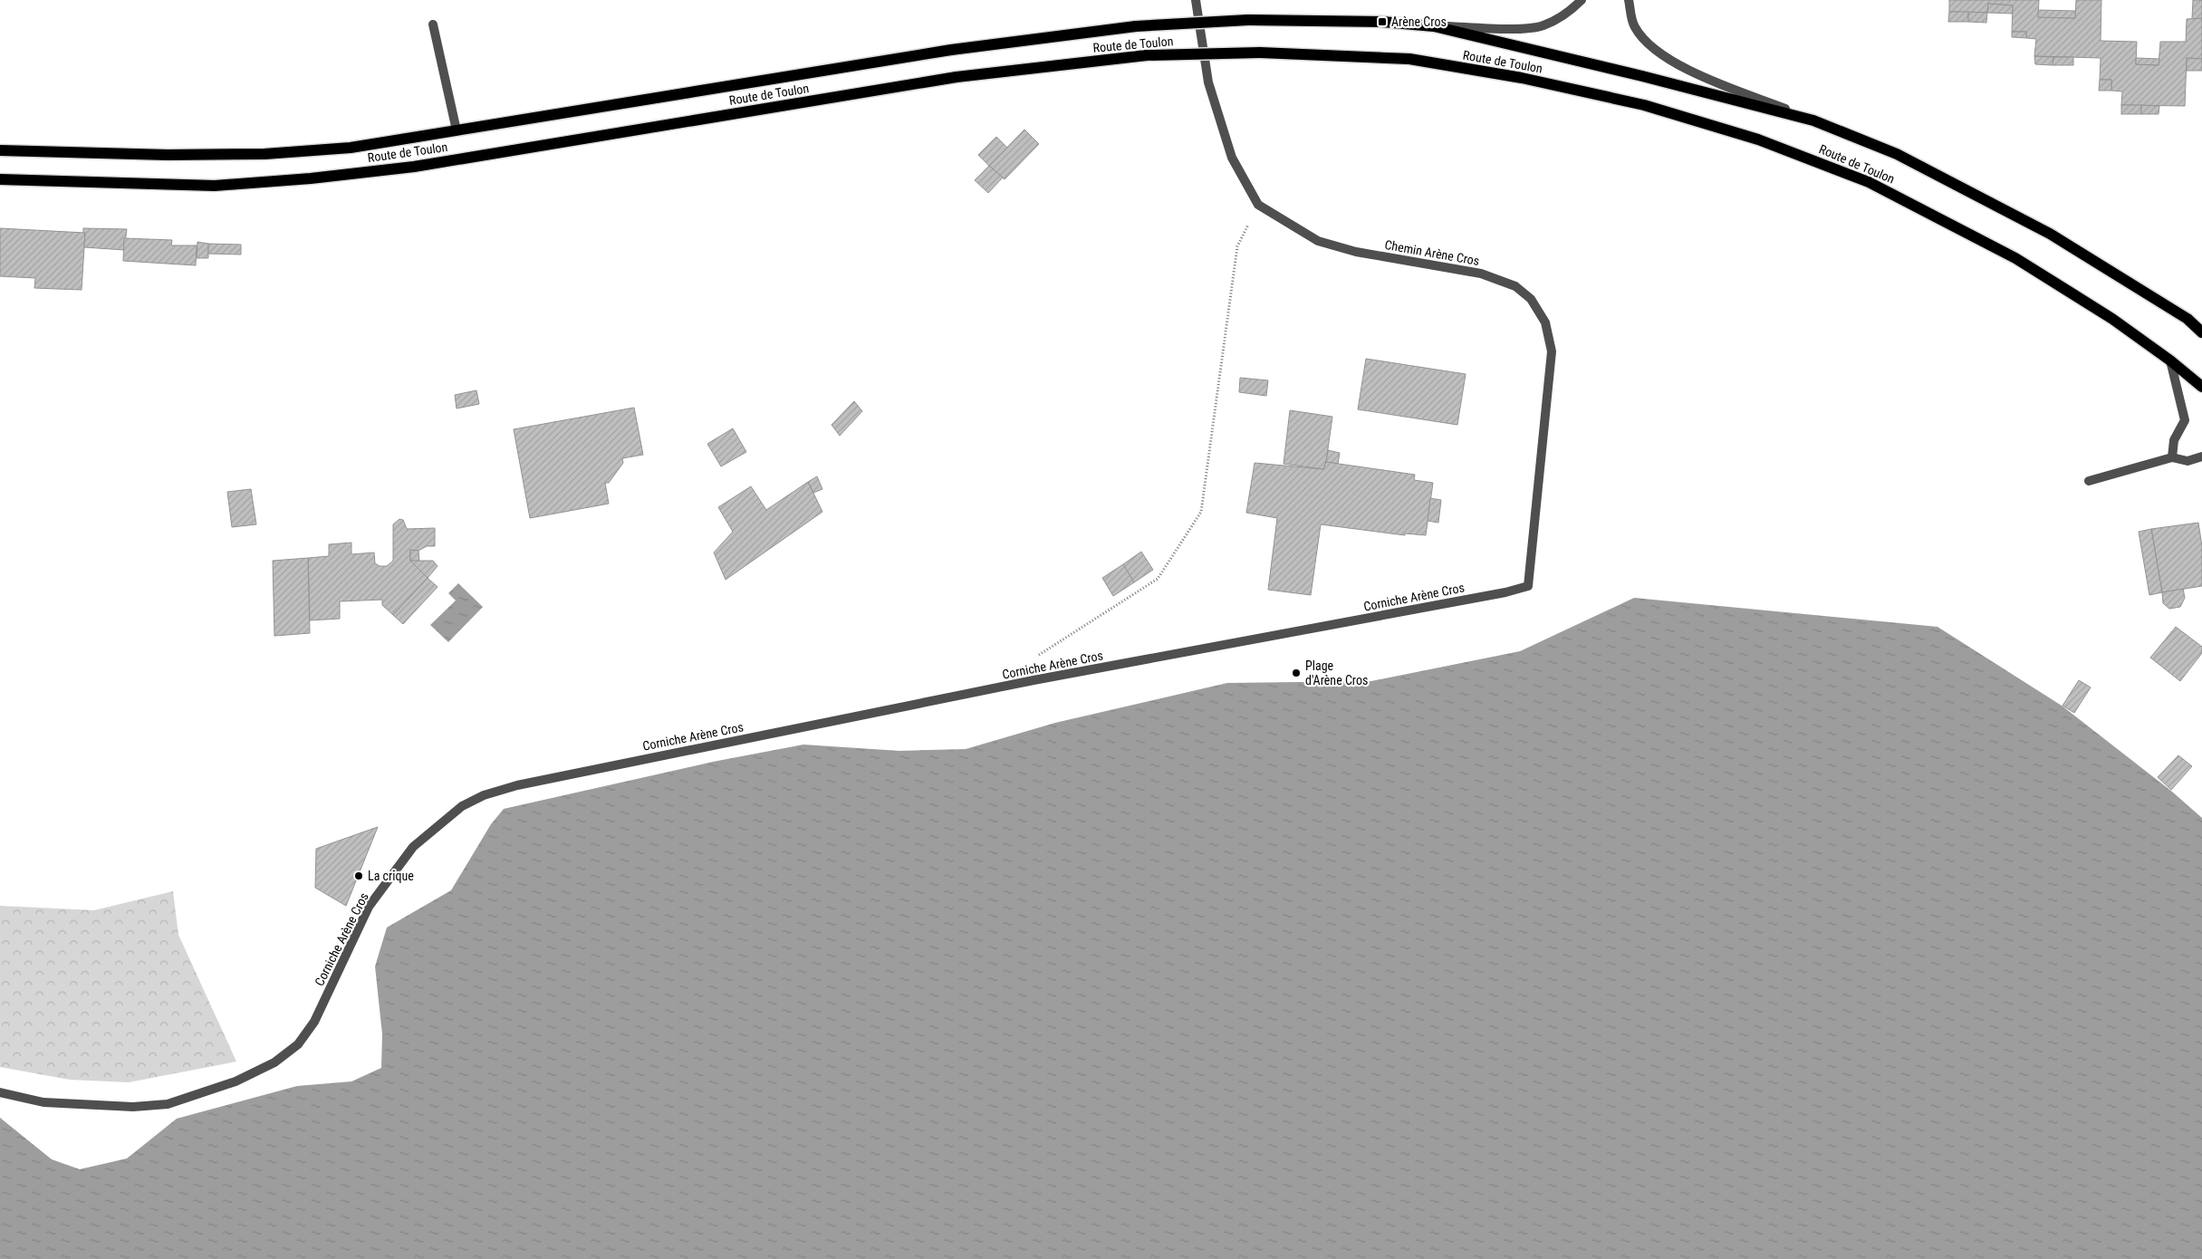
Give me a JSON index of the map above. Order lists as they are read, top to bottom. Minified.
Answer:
{"streets":{"main road":["Route de Toulon"],"street":["Chemin Arène Cros","Corniche Arène Cros"]},"crossings":[["Chemin Arène Cros","Corniche Arène Cros"]],"places":{"transit":["Arène Cros"],"other":["Plage d'Arène Cros","La crique"]}}
